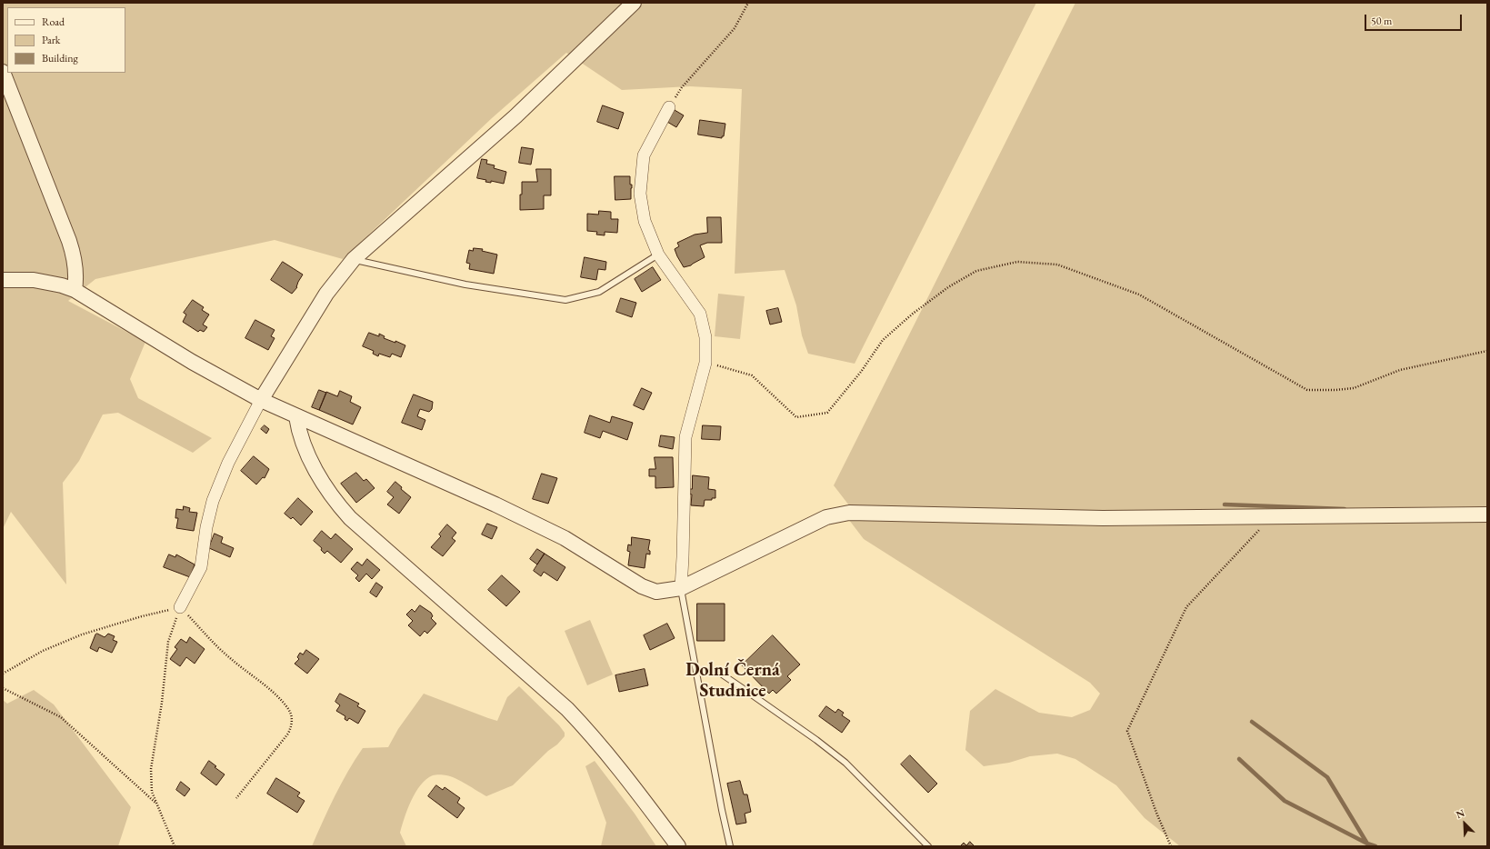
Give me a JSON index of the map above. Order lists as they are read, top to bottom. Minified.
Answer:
{"districts":["Dolní Černá Studnice"],"legend":["Road","Park","Building"],"scale_bar":"50 m","north":"top left"}
